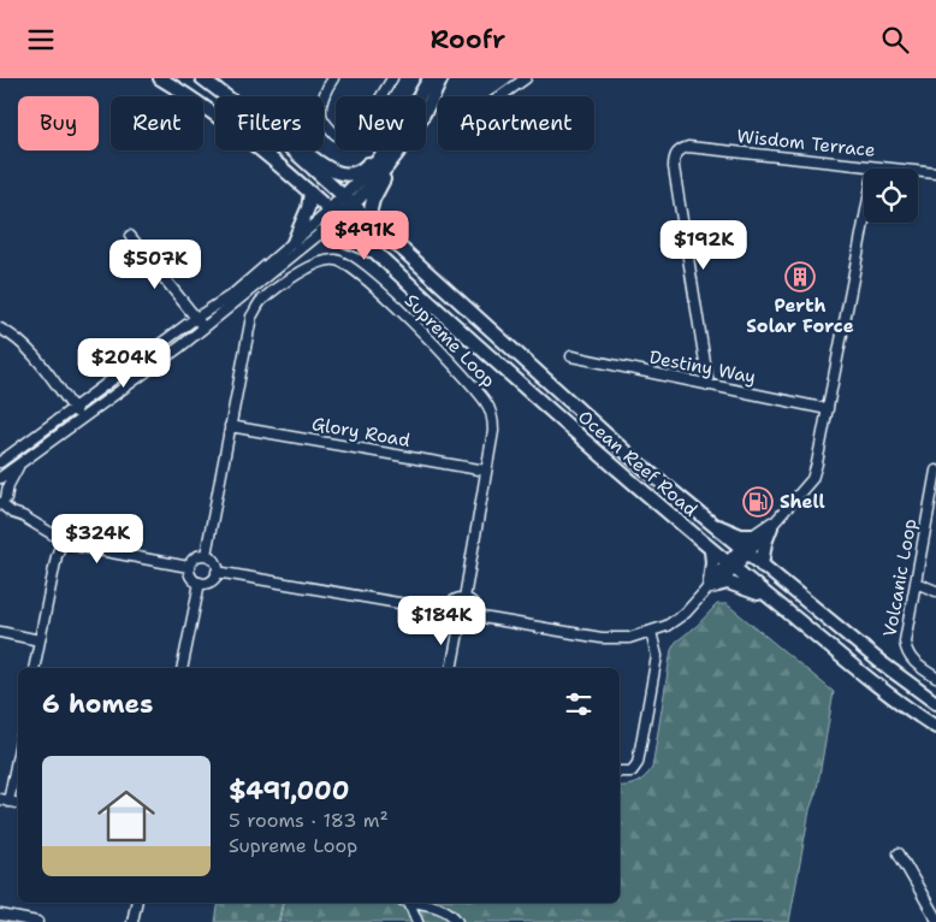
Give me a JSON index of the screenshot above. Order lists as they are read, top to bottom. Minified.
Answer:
{"streets":{"main road":["Ocean Reef Road"],"street":["Wisdom Terrace","Supreme Loop","Destiny Way","Glory Road","Volcanic Loop"]},"crossings":[["Wisdom Terrace","Destiny Way"],["Supreme Loop","Glory Road"]],"places":{"building":["Perth Solar Force"],"fuel station":["Shell"]},"page":{"header":"Roofr","chip":["Buy","Rent","Filters","New","Apartment"],"price":["$491K","$192K","$507K","$204K","$324K","$184K"],"heading":"6 homes","list":[{"name":"$491,000","note":"5 rooms · 183 m² · Supreme Loop"}]}}
